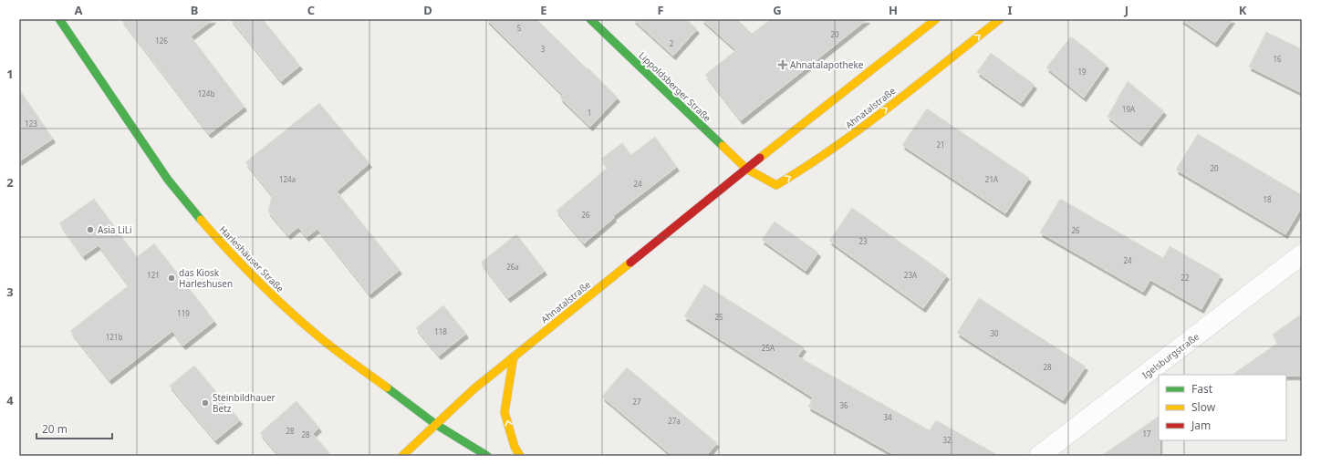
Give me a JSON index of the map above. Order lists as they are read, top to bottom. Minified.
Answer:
{"streets":{"street":["Lippoldsberger Straße","Ahnatalstraße","Harleshäuser Straße","Igelsburgstraße"]},"crossings":[["Lippoldsberger Straße","Ahnatalstraße"],["Ahnatalstraße","Harleshäuser Straße"]],"places":{"health":["Ahnatalapotheke"],"other":["Asia LiLi","das Kiosk Harleshusen","Steinbildhauer Betz"]},"house_numbers":["5","20","126","2","3","16","19","124b","19A","1","123","21","20","124a","21A","24","18","26","26","23","24","26a","121","23A","22","119","25","118","30","121b","25A","28","27","36","34","27a","28","17","28","32"],"legend":["Fast","Slow","Jam"],"scale_bar":"20 m","grid":{"columns":["A","B","C","D","E","F","G","H","I","J","K"],"rows":["1","2","3","4"]}}
